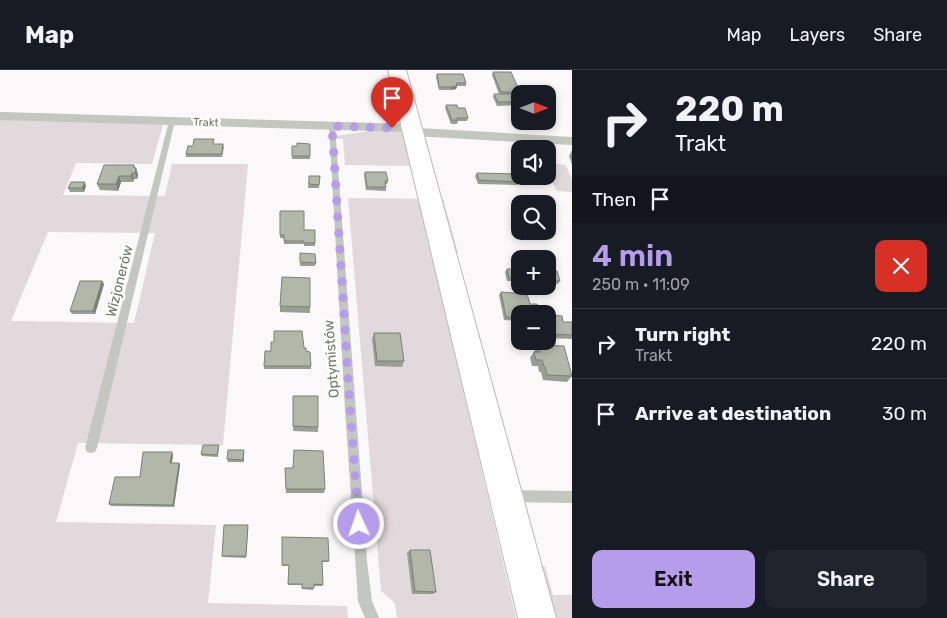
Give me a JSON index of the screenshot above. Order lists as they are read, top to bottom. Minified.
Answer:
{"streets":{"street":["Trakt"],"lane":["Wizjonerów","Optymistów"]},"crossings":[["Trakt","Wizjonerów"],["Trakt","Optymistów"]],"north":"right","page":{"header":"Map","nav":["Map","Layers","Share"],"turn":["220 m","Trakt"],"map_buttons":["+","−"],"then":"Then","heading":["4 min","250 m · 11:09"],"list":[{"name":"Turn right","note":"Trakt","value":"220 m"},{"name":"Arrive at destination","value":"30 m"}],"buttons":["Exit","Share"]}}
